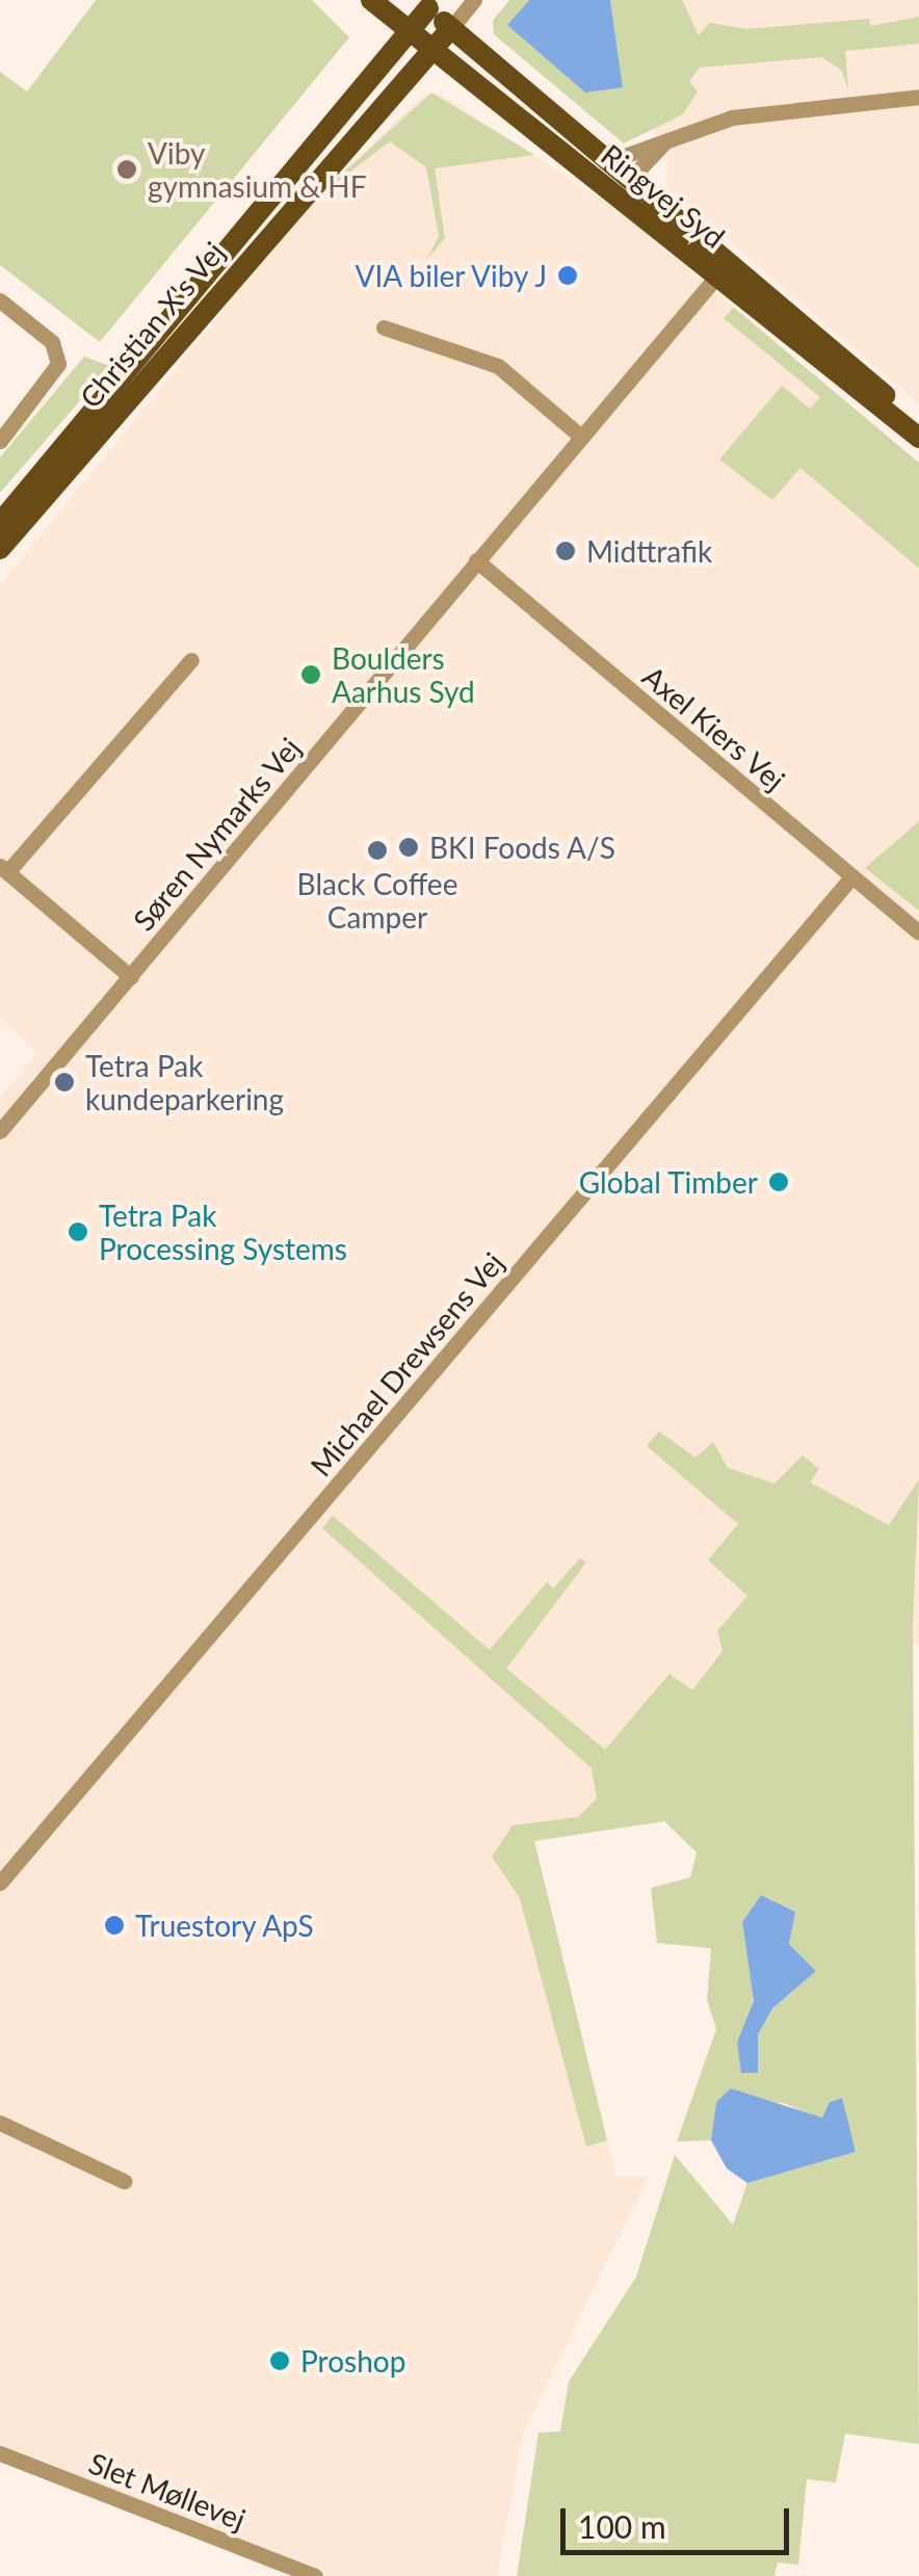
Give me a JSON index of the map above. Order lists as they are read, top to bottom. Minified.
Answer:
{"streets":{"main road":["Ringvej Syd","Christian X's Vej"],"street":["Axel Kiers Vej","Søren Nymarks Vej","Michael Drewsens Vej","Slet Møllevej"]},"crossings":[["Ringvej Syd","Christian X's Vej"],["Ringvej Syd","Søren Nymarks Vej"],["Axel Kiers Vej","Søren Nymarks Vej"],["Axel Kiers Vej","Michael Drewsens Vej"]],"places":["Viby gymnasium & HF","VIA biler Viby J","Midttrafik","Boulders Aarhus Syd","BKI Foods A/S","Black Coffee Camper","Tetra Pak kundeparkering","Global Timber","Tetra Pak Processing Systems","Truestory ApS","Proshop"],"scale_bar":"100 m"}
